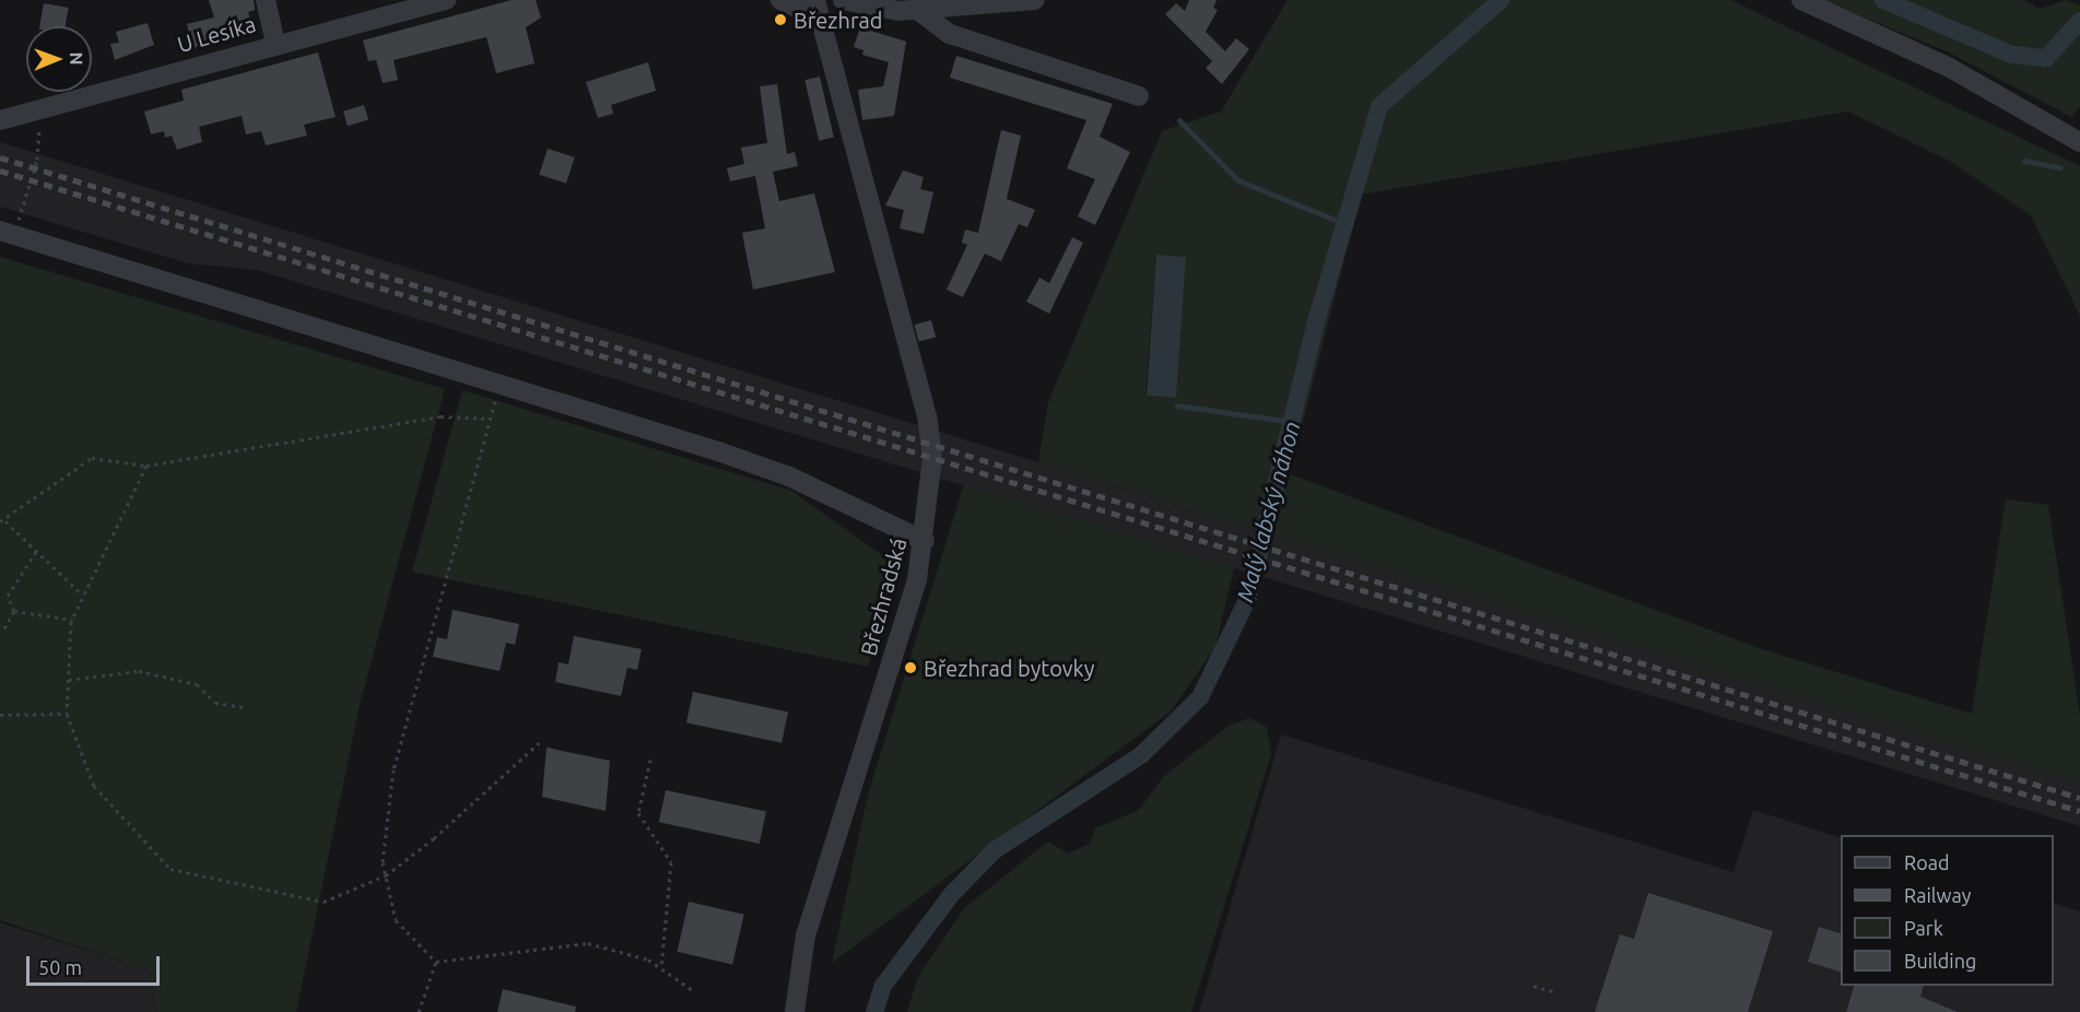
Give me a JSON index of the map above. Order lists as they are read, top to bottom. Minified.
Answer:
{"streets":{"street":["U Lesíka","Březhradská"]},"water":["Malý labský náhon"],"places":["Březhrad","Březhrad bytovky"],"legend":["Road","Railway","Park","Building"],"scale_bar":"50 m","north":"right"}
